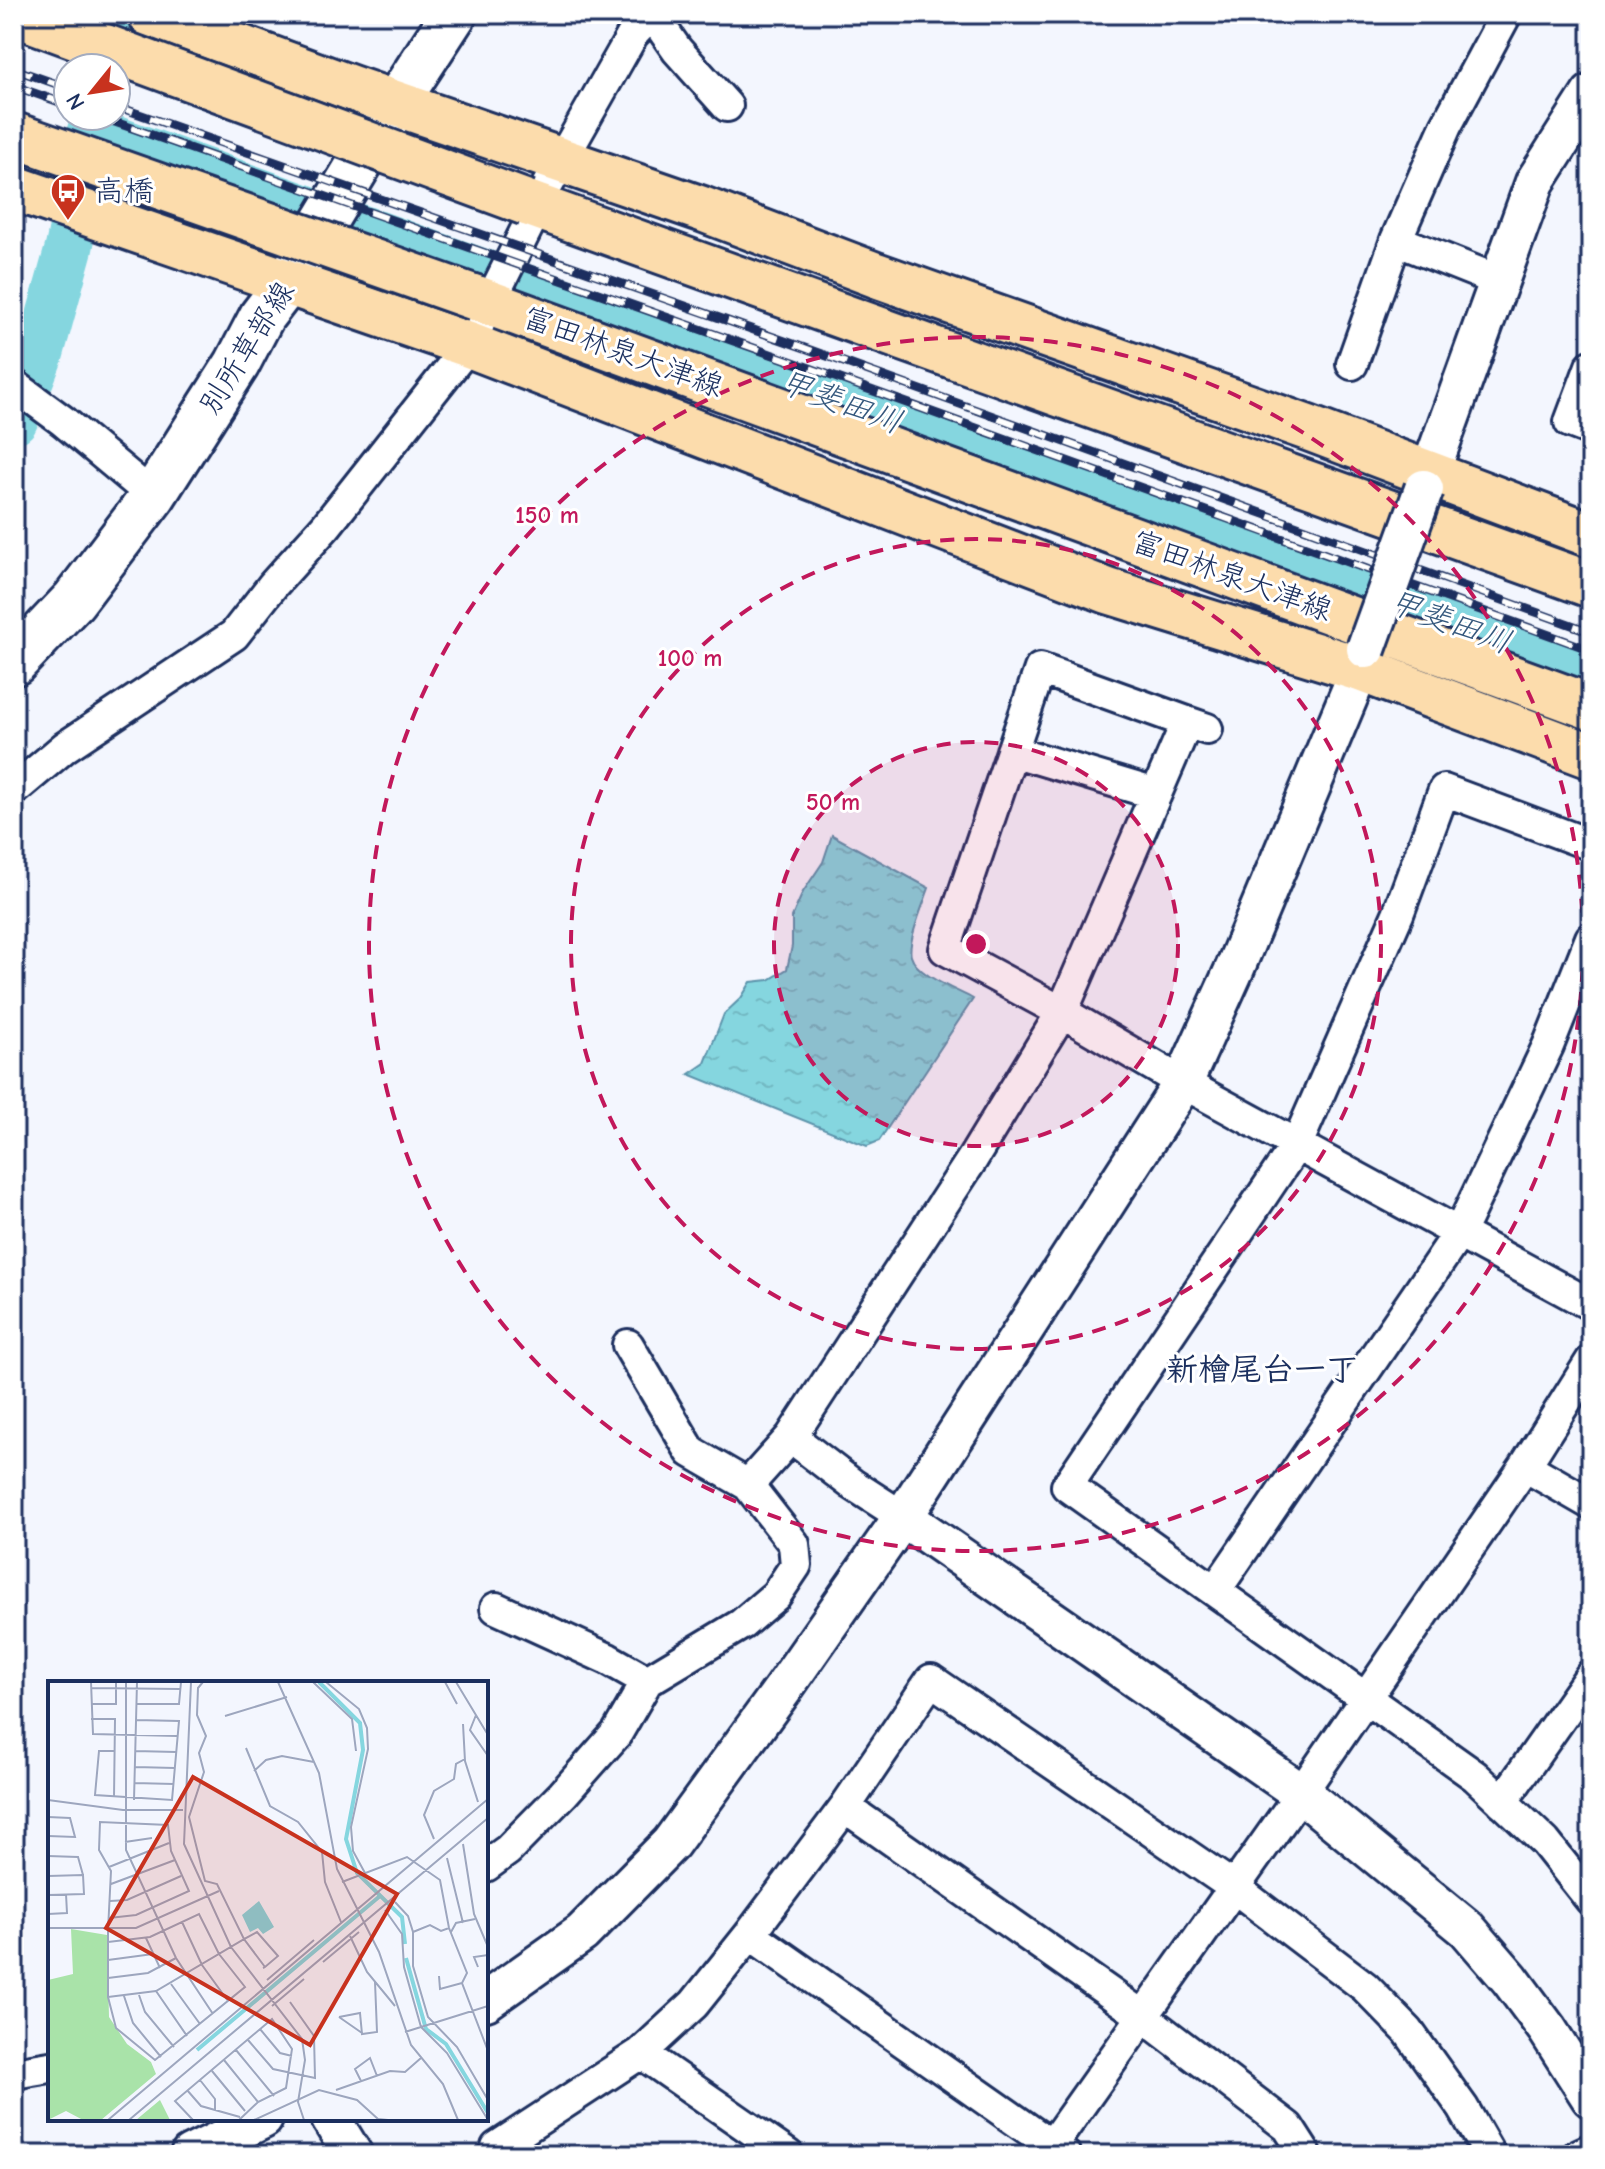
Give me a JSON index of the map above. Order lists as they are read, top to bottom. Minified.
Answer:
{"streets":{"main road":["別所草部線","富田林泉大津線"]},"districts":["新檜尾台一丁"],"water":["甲斐田川"],"places":{"bus stop":["高橋"]},"north":"bottom left","rings":["150 m","100 m","50 m"]}
